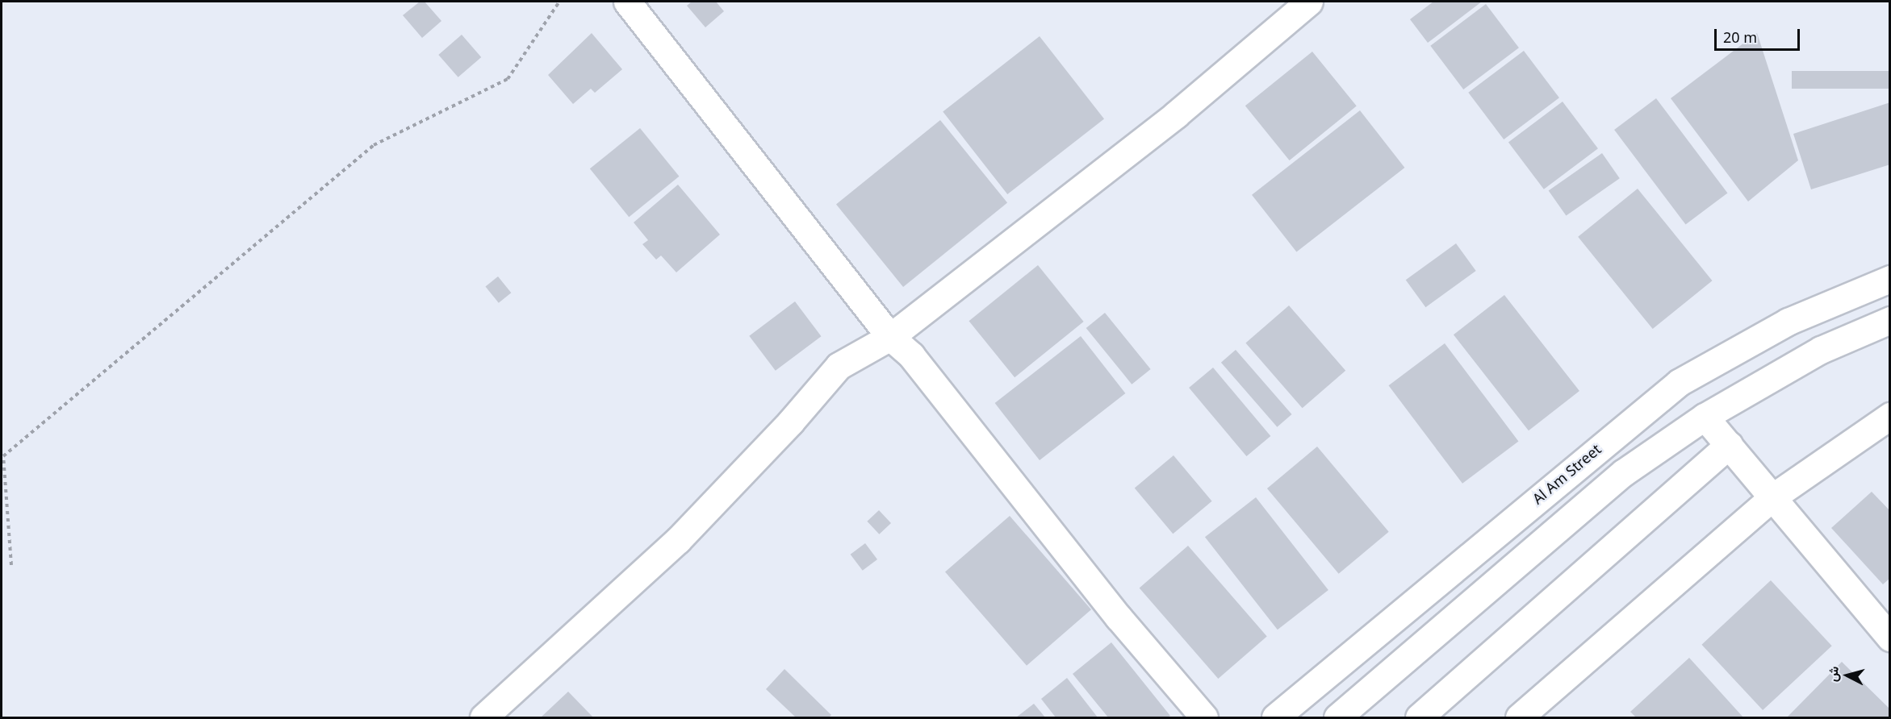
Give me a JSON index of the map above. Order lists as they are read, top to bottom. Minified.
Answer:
{"streets":{"street":["Al Am Street"]},"scale_bar":"20 m","north":"left"}
